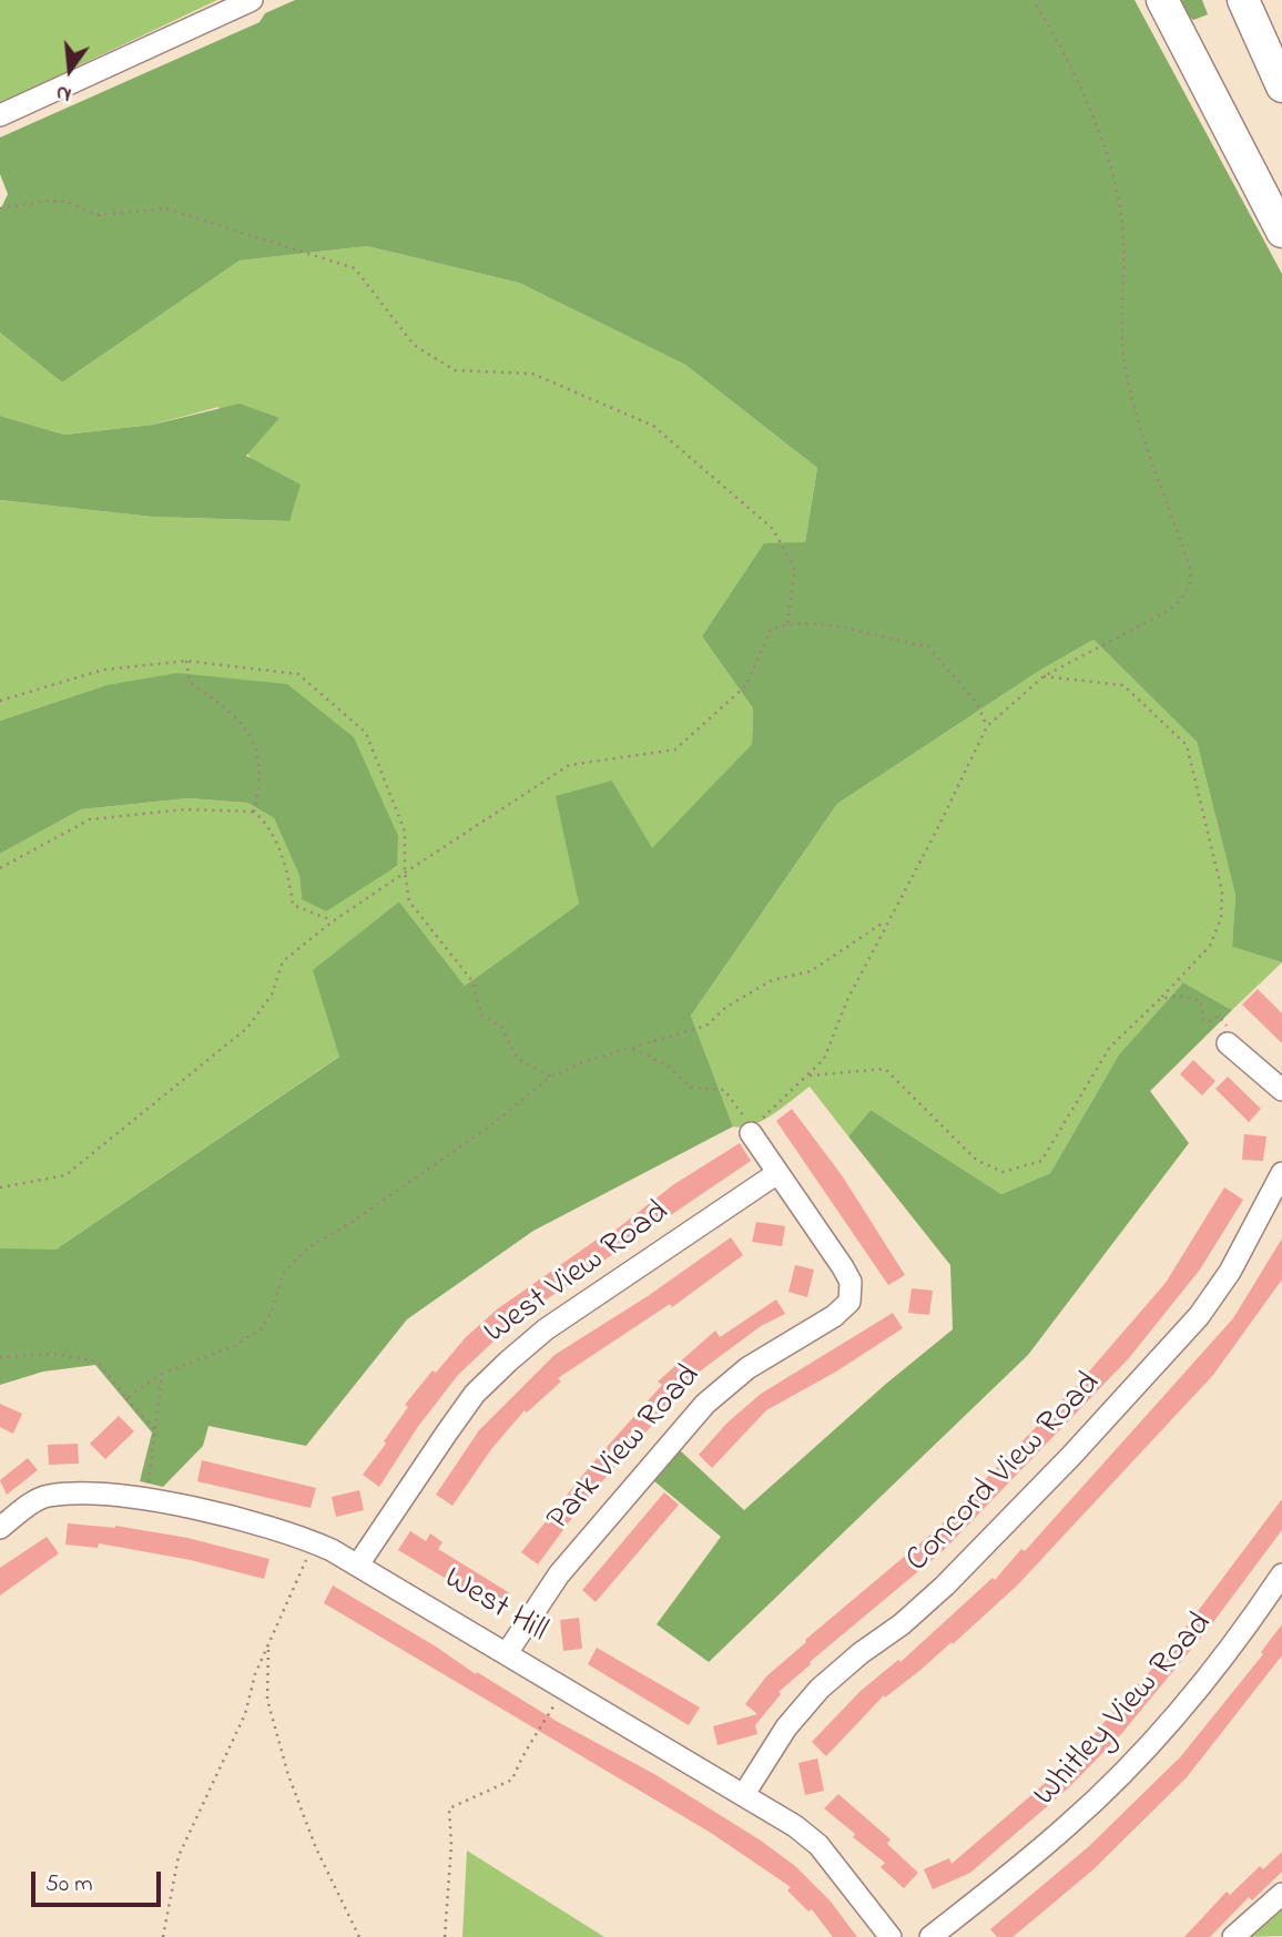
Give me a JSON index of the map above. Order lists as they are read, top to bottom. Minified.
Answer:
{"streets":{"street":["West View Road","Park View Road","Concord View Road","West Hill","Whitley View Road"]},"crossings":[["West View Road","Park View Road"],["West View Road","West Hill"],["Park View Road","West Hill"],["Concord View Road","West Hill"]],"scale_bar":"50 m","north":"bottom"}
